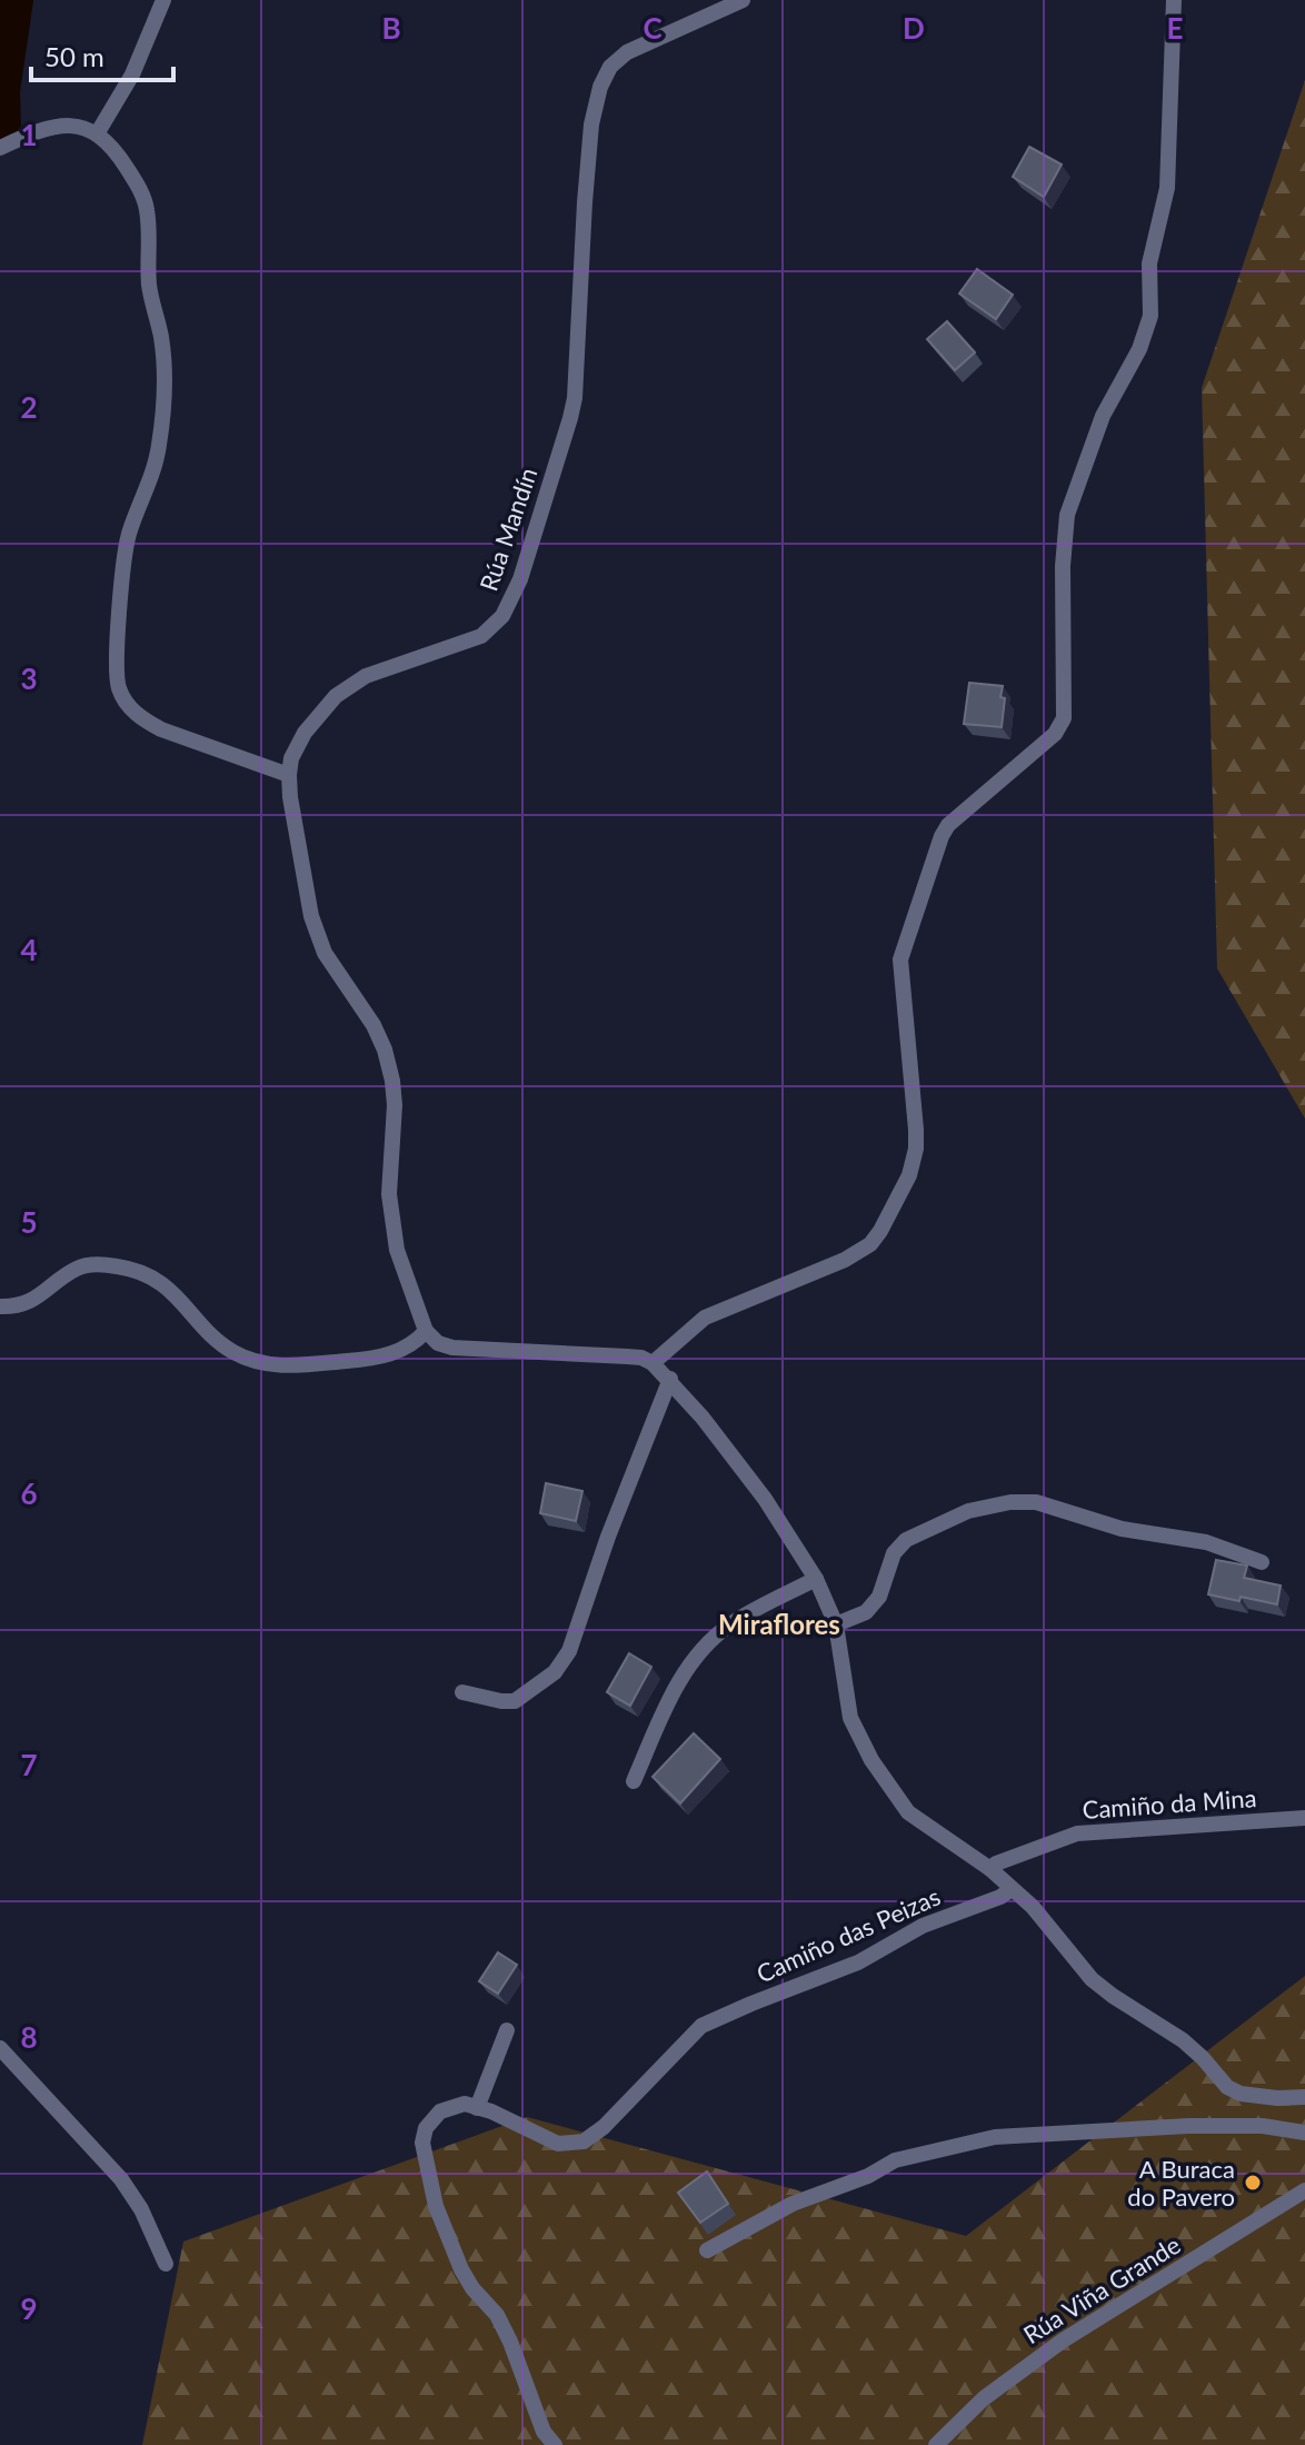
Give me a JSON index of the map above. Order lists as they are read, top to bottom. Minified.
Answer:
{"streets":{"street":["Rúa Mandín","Camiño da Mina","Camiño das Peizas","Rúa Viña Grande"]},"districts":["Miraflores"],"places":["A Buraca do Pavero"],"scale_bar":"50 m","grid":{"columns":["B","C","D","E"],"rows":["1","2","3","4","5","6","7","8","9"]}}
